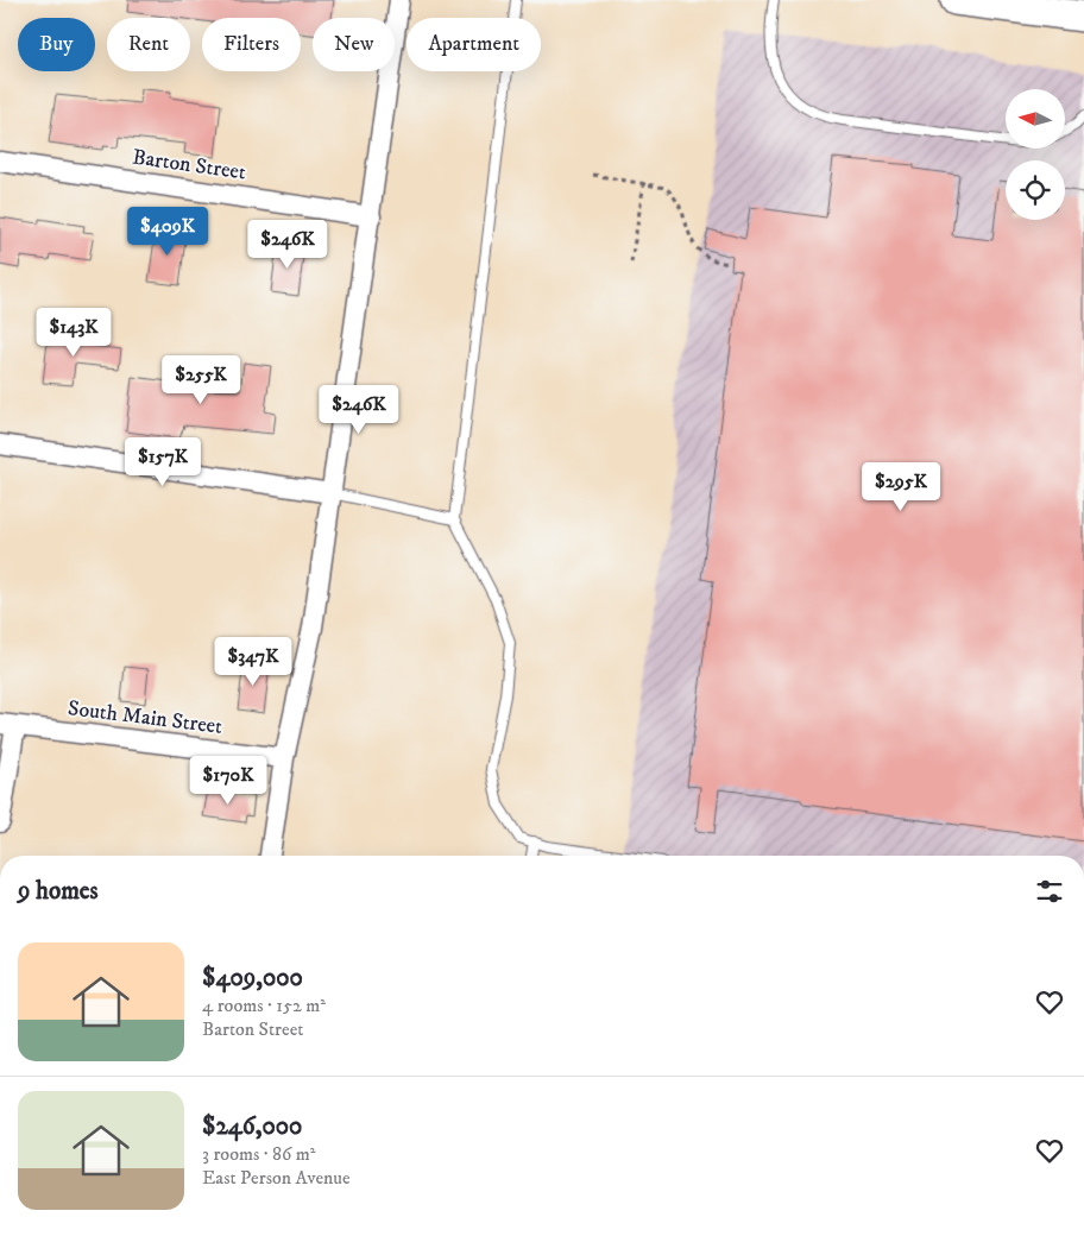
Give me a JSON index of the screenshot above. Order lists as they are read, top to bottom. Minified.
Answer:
{"streets":{"street":["Barton Street","South Main Street"]},"north":"left","page":{"chip":["Buy","Rent","Filters","New","Apartment"],"price":["$409K","$246K","$143K","$255K","$246K","$157K","$295K","$347K","$170K"],"heading":"9 homes","list":[{"name":"$409,000","note":"4 rooms · 152 m² · Barton Street"},{"name":"$246,000","note":"3 rooms · 86 m² · East Person Avenue"}]}}
